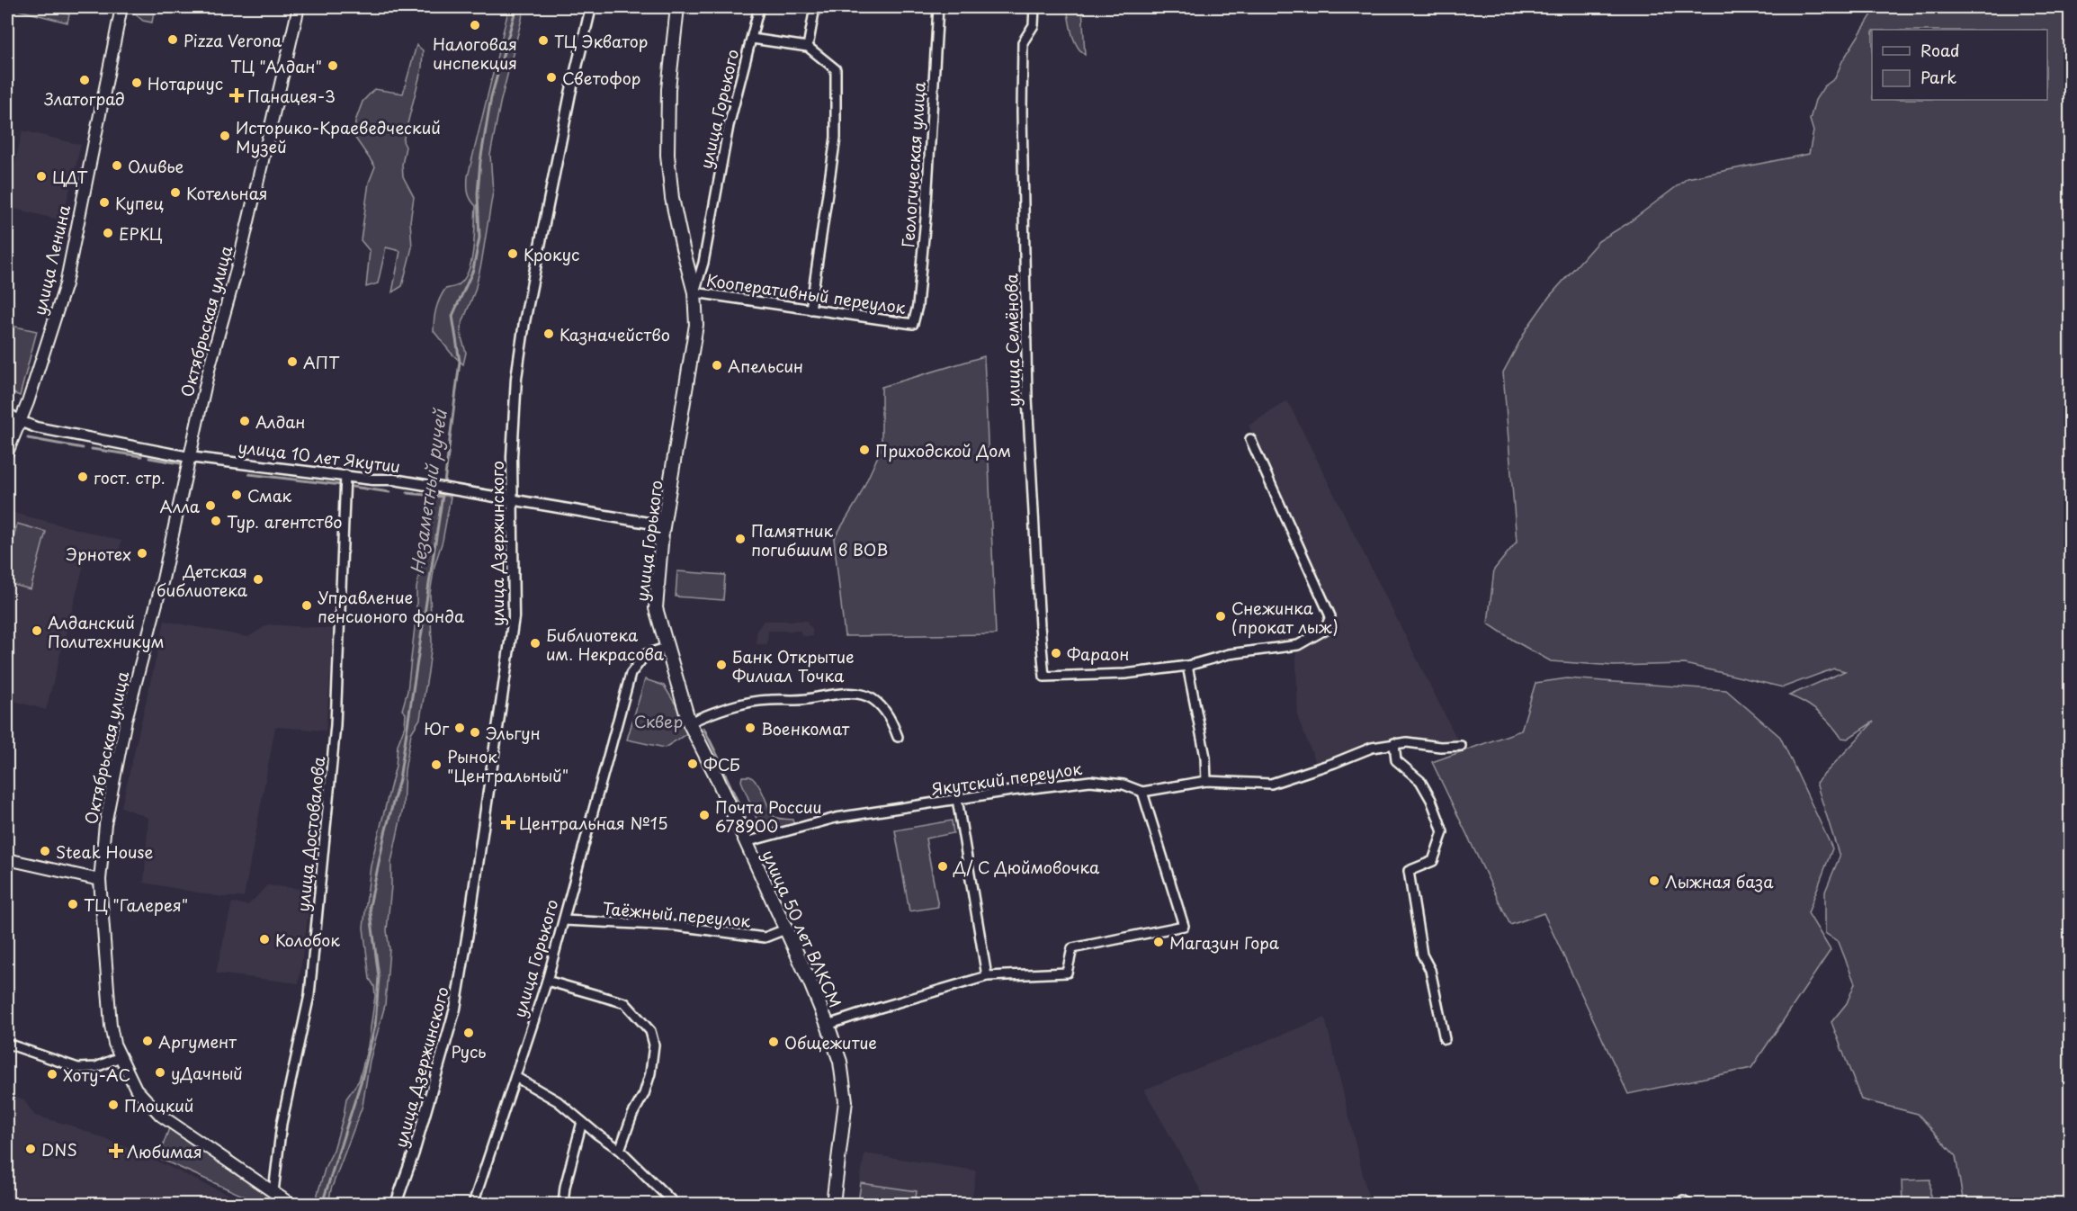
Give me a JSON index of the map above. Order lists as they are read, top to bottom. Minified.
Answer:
{"streets":{"main road":["улица Горького","улица Ленина","Октябрьская улица","улица 50 лет ВЛКСМ"],"street":["Геологическая улица","Кооперативный переулок","улица Семёнова","улица 10 лет Якутии","улица Дзержинского","Якутский переулок","улица Достовалова","Таёжный переулок"]},"crossings":[["улица Горького","Кооперативный переулок"],["улица Горького","улица 10 лет Якутии"],["улица Горького","Таёжный переулок"],["улица Горького","улица 50 лет ВЛКСМ"],["Геологическая улица","Кооперативный переулок"],["улица Ленина","улица 10 лет Якутии"],["Октябрьская улица","улица 10 лет Якутии"],["Октябрьская улица","улица Достовалова"],["улица 10 лет Якутии","улица Дзержинского"],["улица 10 лет Якутии","улица Достовалова"],["Якутский переулок","улица 50 лет ВЛКСМ"],["Таёжный переулок","улица 50 лет ВЛКСМ"]],"water":["Незаметный ручей"],"parks":["Сквер"],"places":{"other":["Налоговая инспекция","Pizza Verona","ТЦ Экватор","ТЦ \"Алдан\"","Светофор","Златоград","Нотариус","Историко-Краеведческий Музей","Оливье","ЦДТ","Котельная","Купец","ЕРКЦ","Крокус","Казначейство","АПТ","Апельсин","Алдан","Приходской Дом","гост. стр.","Смак","Алла","Тур. агентство","Памятник погибшим в ВОВ","Эрнотех","Детская библиотека","Управление пенсионого фонда","Снежинка (прокат лыж)","Алданский Политехникум","Библиотека им. Некрасова","Фараон","Банк Открытие Филиал Точка","Юг","Военкомат","Эльгун","ФСБ","Рынок \"Центральный\"","Почта России 678900","Steak House","Д/ С Дюймовочка","Лыжная база","ТЦ \"Галерея\"","Колобок","Магазин Гора","Русь","Аргумент","Общежитие","уДачный","Хоту-АС","Плоцкий","DNS"],"health":["Панацея-3","Центральная №15","Любимая"]},"legend":["Road","Park"]}
